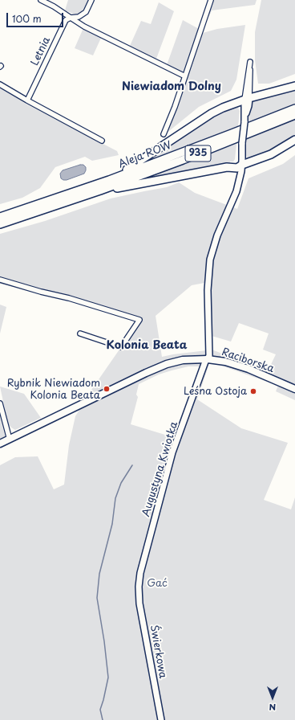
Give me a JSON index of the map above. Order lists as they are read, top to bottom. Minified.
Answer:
{"streets":{"main road":["935","Aleja ROW","Raciborska"],"street":["Letnia","Augustyna Kwiotka","Świerkowa"]},"crossings":[["Raciborska","Augustyna Kwiotka"],["Augustyna Kwiotka","Świerkowa"]],"districts":["Niewiadom Dolny","Kolonia Beata"],"parks":["Gać"],"places":["Rybnik Niewiadom Kolonia Beata","Leśna Ostoja"],"scale_bar":"100 m","north":"bottom"}
